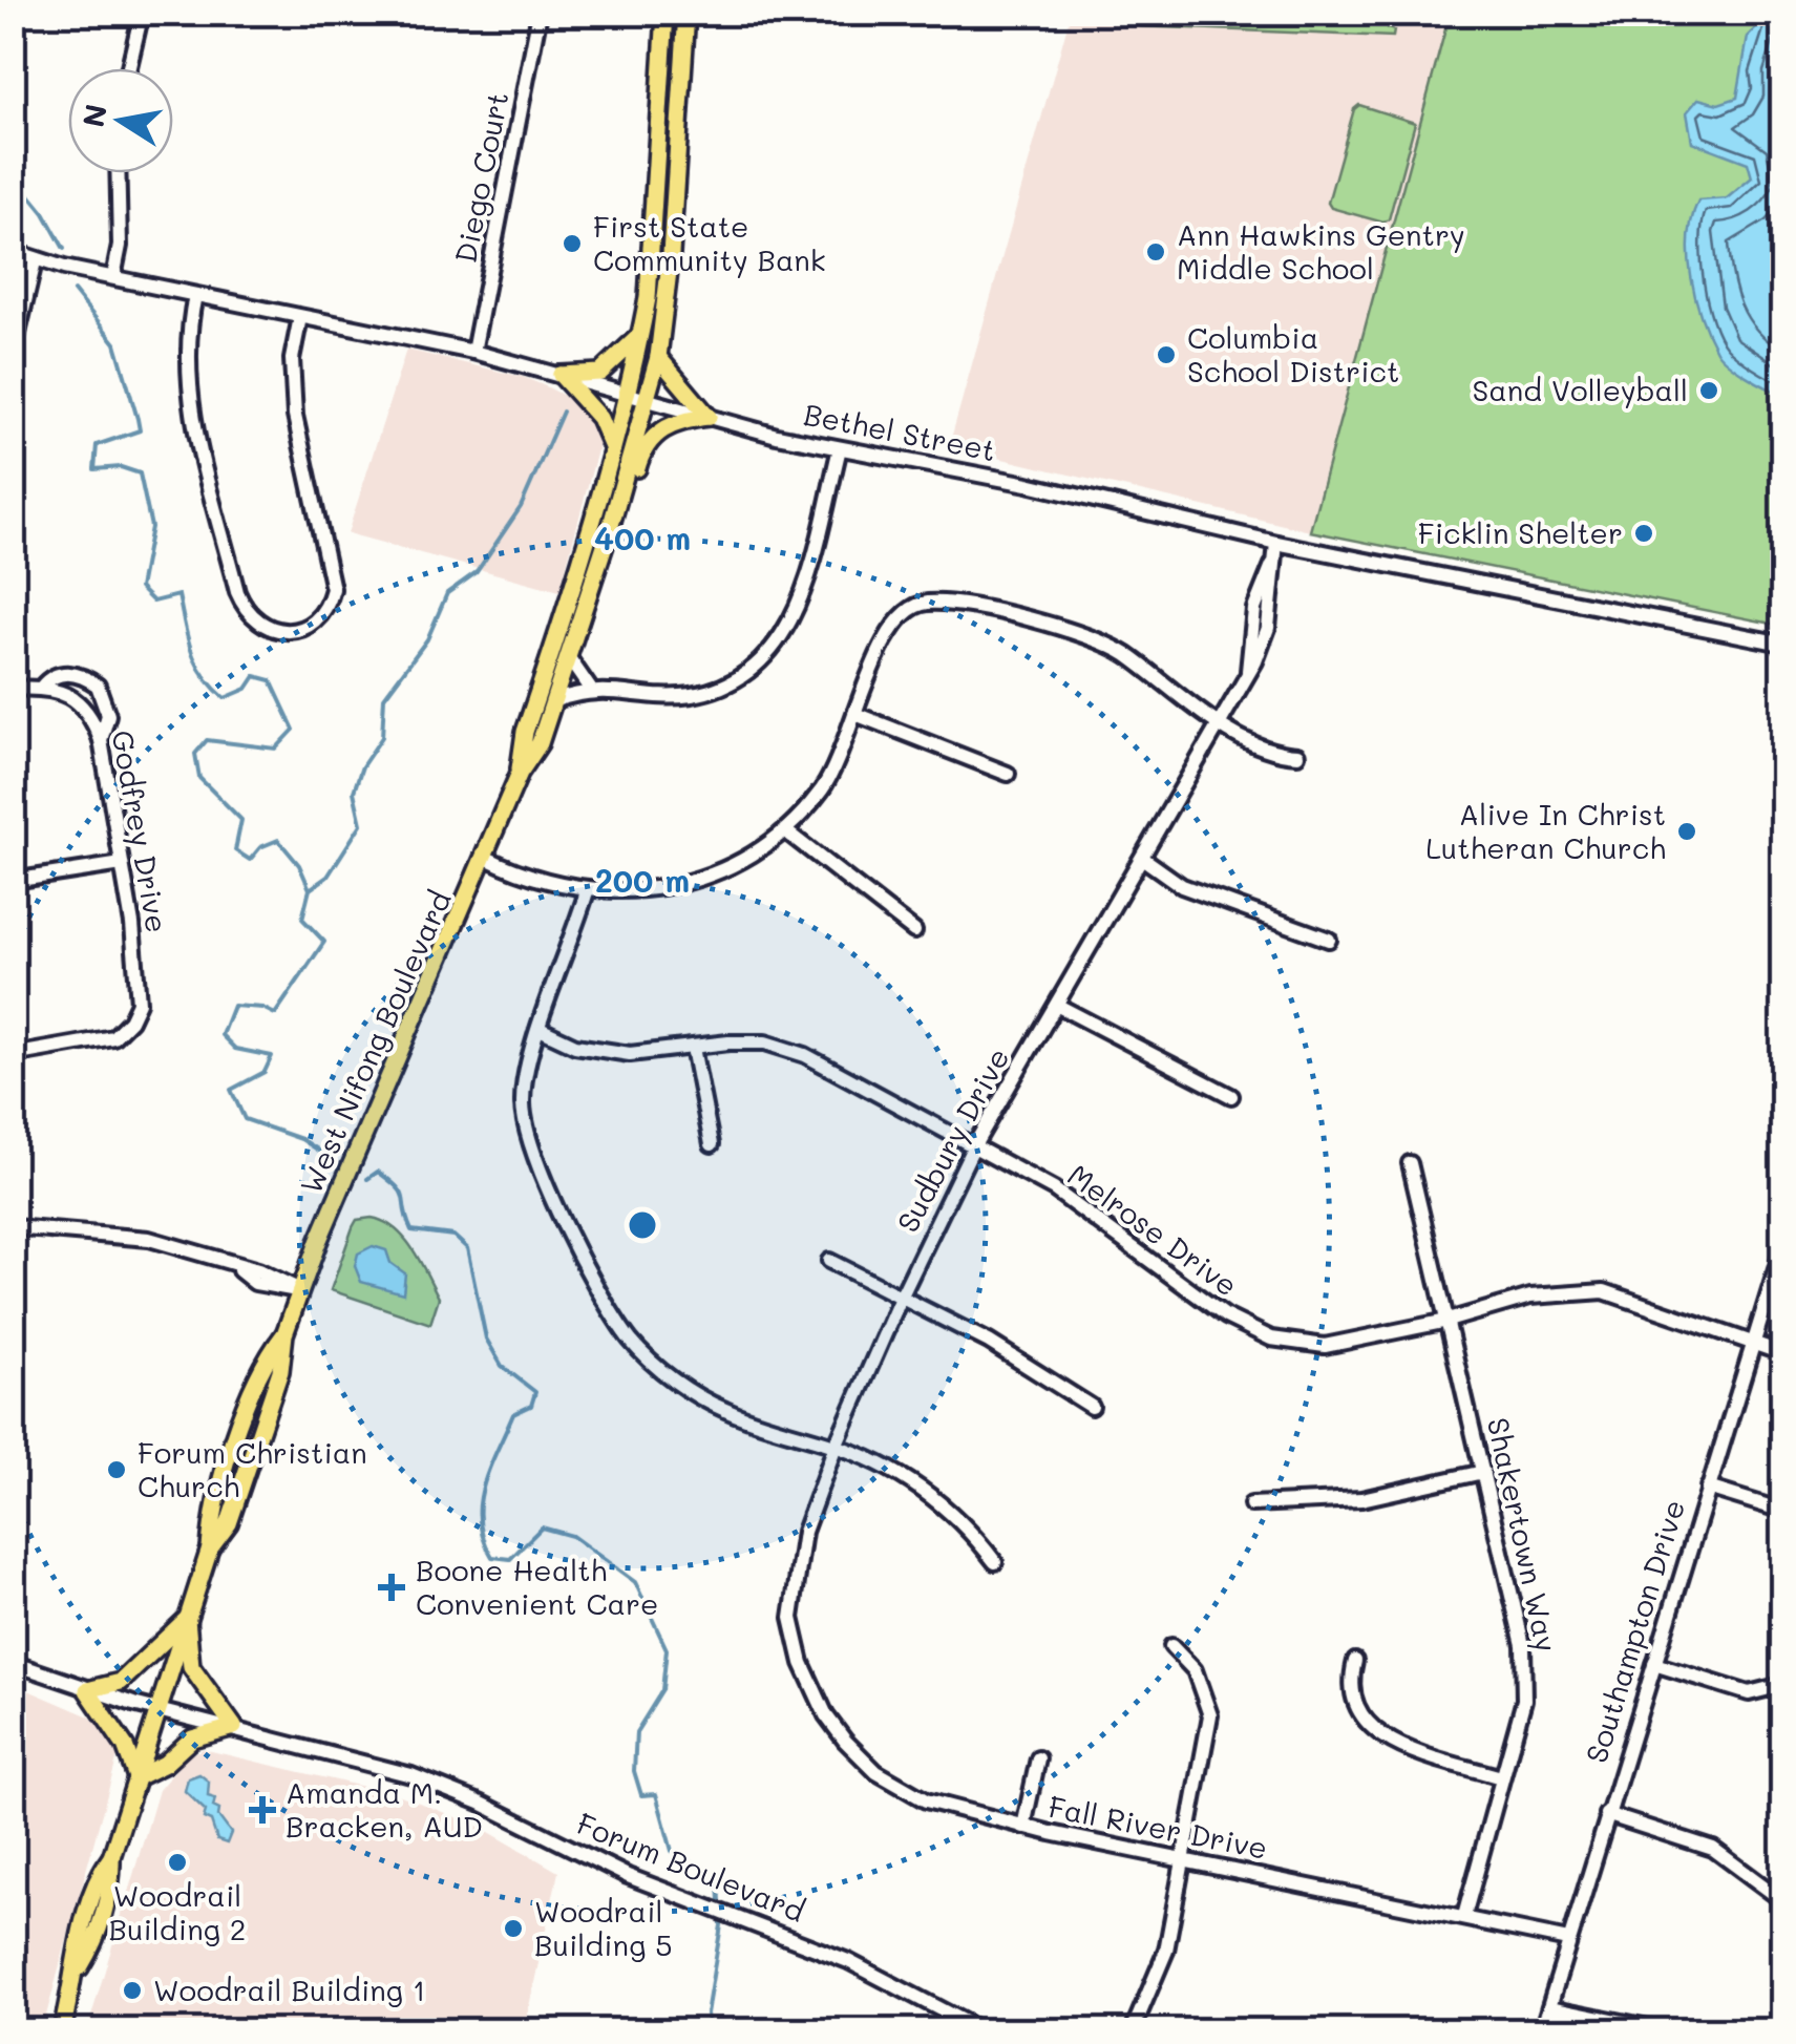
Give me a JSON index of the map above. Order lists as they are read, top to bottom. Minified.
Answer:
{"streets":{"main road":["West Nifong Boulevard"],"street":["Diego Court","Bethel Street","Godfrey Drive","Sudbury Drive","Melrose Drive","Shakertown Way","Southampton Drive","Fall River Drive","Forum Boulevard"]},"crossings":[["Diego Court","Bethel Street"],["Bethel Street","West Nifong Boulevard"],["Bethel Street","Sudbury Drive"],["West Nifong Boulevard","Forum Boulevard"],["Sudbury Drive","Melrose Drive"],["Sudbury Drive","Fall River Drive"],["Melrose Drive","Shakertown Way"],["Melrose Drive","Southampton Drive"],["Shakertown Way","Fall River Drive"],["Southampton Drive","Fall River Drive"]],"places":{"other":["First State Community Bank","Ann Hawkins Gentry Middle School","Columbia School District","Sand Volleyball","Ficklin Shelter","Alive In Christ Lutheran Church","Forum Christian Church","Woodrail Building 2","Woodrail Building 5","Woodrail Building 1"],"health":["Boone Health Convenient Care","Amanda M. Bracken, AUD"]},"north":"left","rings":["400 m","200 m"]}
